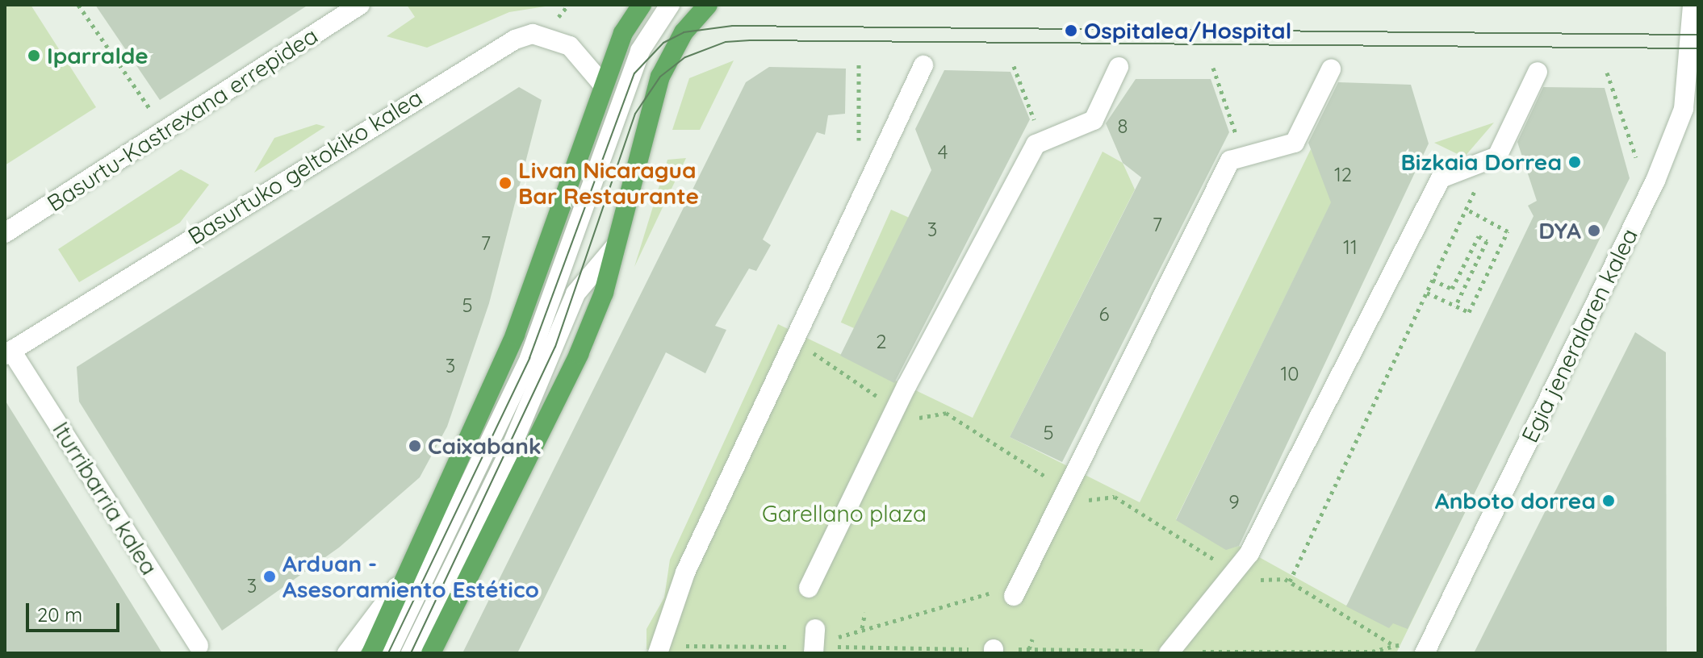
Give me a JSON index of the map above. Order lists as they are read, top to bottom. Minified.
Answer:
{"streets":{"street":["Basurtu-Kastrexana errepidea","Basurtuko geltokiko kalea","Egia jeneralaren kalea","Iturribarria kalea"]},"crossings":[["Basurtuko geltokiko kalea","Iturribarria kalea"]],"parks":["Garellano plaza"],"places":["Ospitalea/Hospital","Iparralde","Bizkaia Dorrea","Livan Nicaragua Bar Restaurante","DYA","Caixabank","Anboto dorrea","Arduan - Asesoramiento Estético"],"house_numbers":["8","4","12","7","3","7","11","5","6","2","3","10","5","9","3"],"scale_bar":"20 m"}
